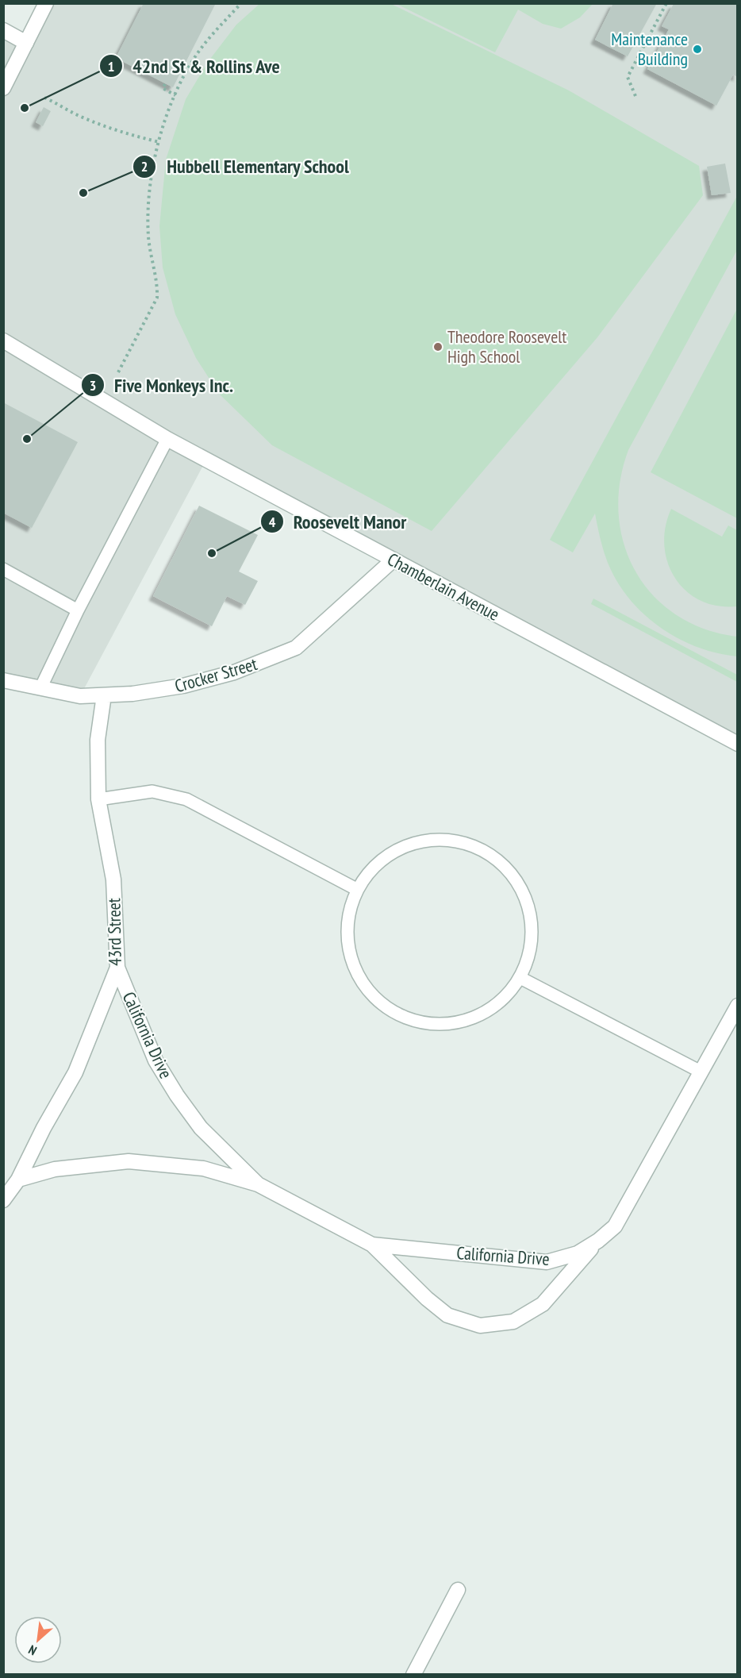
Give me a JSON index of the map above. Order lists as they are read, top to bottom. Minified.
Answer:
{"streets":{"street":["Chamberlain Avenue","Crocker Street","43rd Street","California Drive"]},"crossings":[["Chamberlain Avenue","Crocker Street"],["Crocker Street","43rd Street"],["43rd Street","California Drive"]],"places":["Maintenance Building","42nd St & Rollins Ave","Hubbell Elementary School","Theodore Roosevelt High School","Five Monkeys Inc.","Roosevelt Manor"],"north":"bottom left"}
